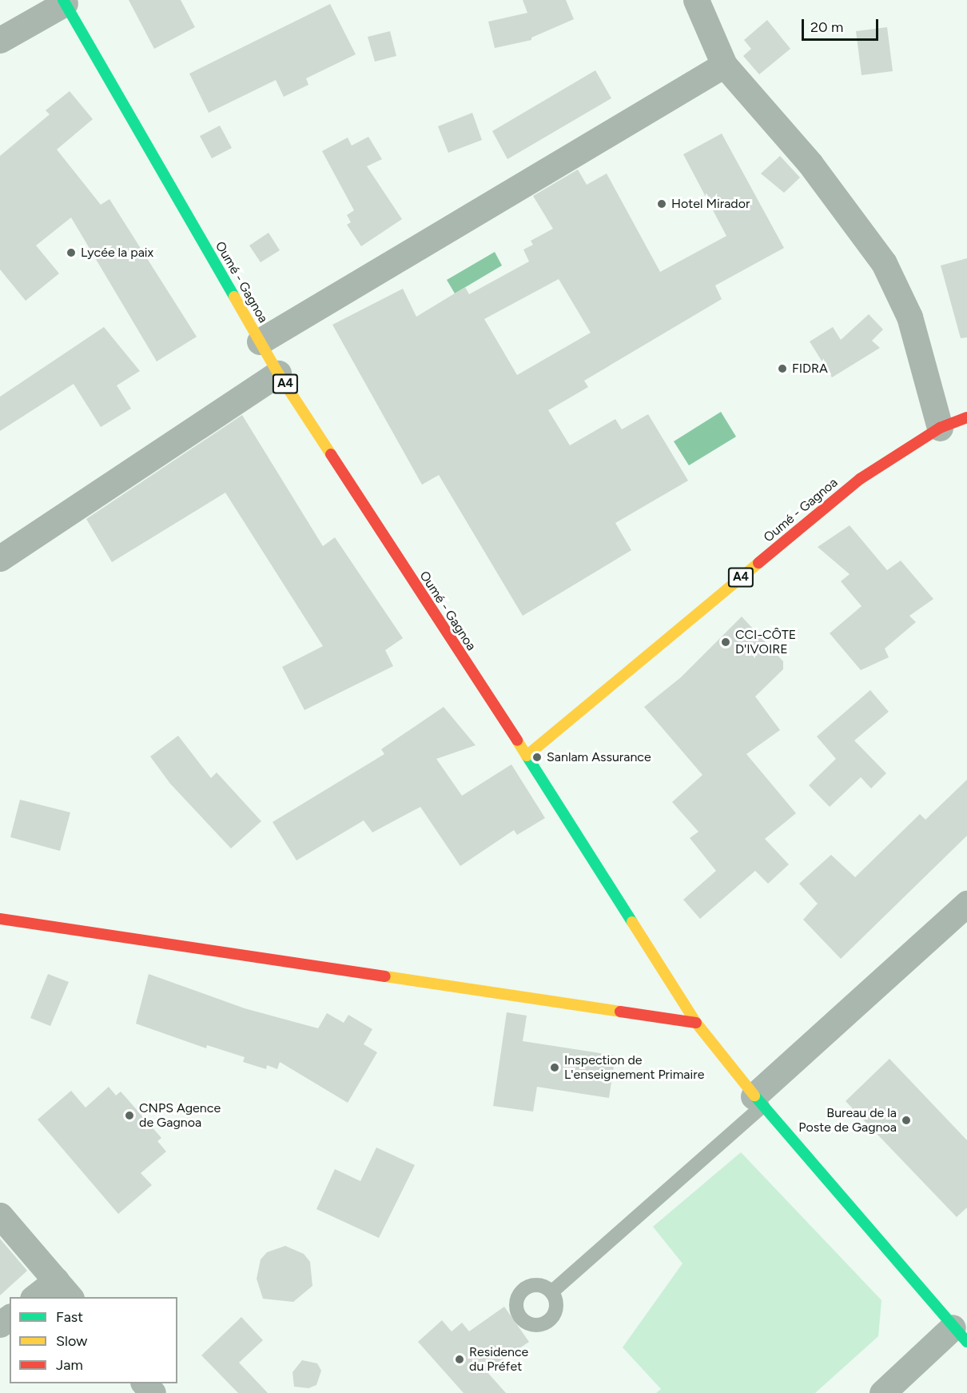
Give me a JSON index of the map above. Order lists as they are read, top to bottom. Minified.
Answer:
{"streets":{"main road":["Oumé - Gagnoa","A4"]},"places":["Hotel Mirador","Lycée la paix","FIDRA","CCI-CÔTE D'IVOIRE","Sanlam Assurance","Inspection de L'enseignement Primaire","CNPS Agence de Gagnoa","Bureau de la Poste de Gagnoa","Residence du Préfet"],"legend":["Fast","Slow","Jam"],"scale_bar":"20 m"}
